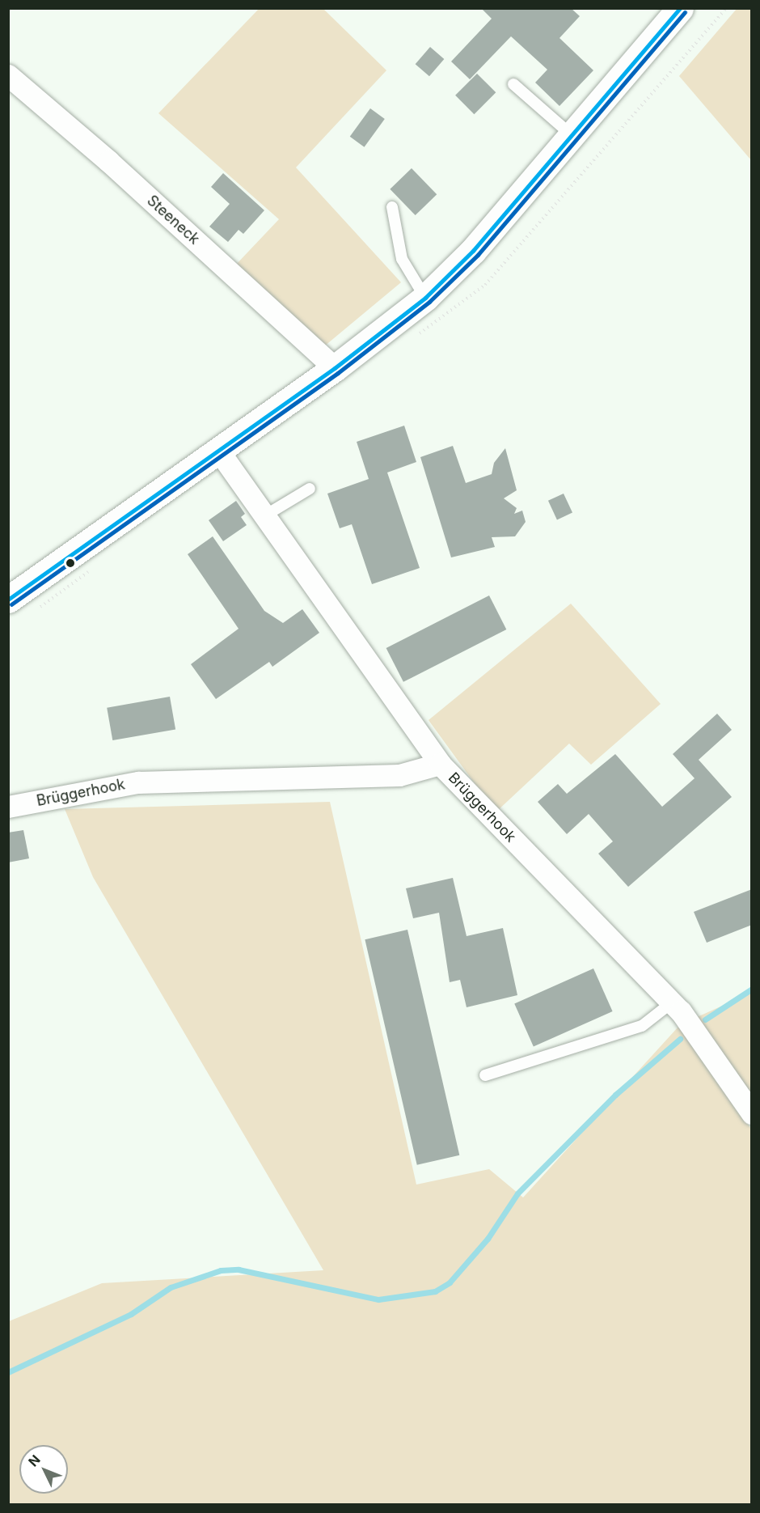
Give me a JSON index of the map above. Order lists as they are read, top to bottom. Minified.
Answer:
{"streets":{"street":["Steeneck","Brüggerhook"]},"north":"top left"}
